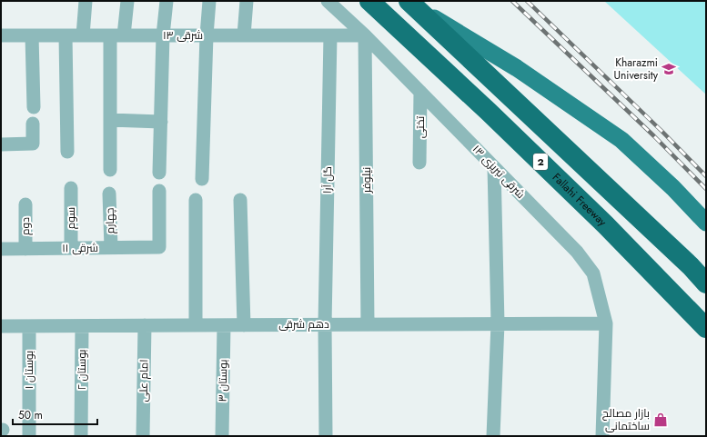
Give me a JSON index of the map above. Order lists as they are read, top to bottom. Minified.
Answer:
{"streets":{"highway":["2","Fallahi Freeway"],"street":["۱۳ شرقی","تختی","۱۳ شرقی تبریزی","گل آرا","نیلوفر","سوم","چهارم","دوم","۱۱ شرقی","دهم شرقی","بوستان ۱","بوستان ۲","امام علی","بوستان ۳"]},"crossings":[["۱۳ شرقی","۱۳ شرقی تبریزی"],["۱۳ شرقی","گل آرا"],["۱۳ شرقی","نیلوفر"],["تختی","۱۳ شرقی تبریزی"],["۱۳ شرقی تبریزی","نیلوفر"],["۱۳ شرقی تبریزی","دهم شرقی"],["گل آرا","دهم شرقی"],["نیلوفر","دهم شرقی"],["سوم","۱۱ شرقی"],["چهارم","۱۱ شرقی"],["دوم","۱۱ شرقی"],["دهم شرقی","بوستان ۱"],["دهم شرقی","بوستان ۲"],["دهم شرقی","امام علی"],["دهم شرقی","بوستان ۳"]],"places":{"school or university":["Kharazmi University"],"shop":["بازار مصالح ساختمانی"]},"scale_bar":"50 m"}
